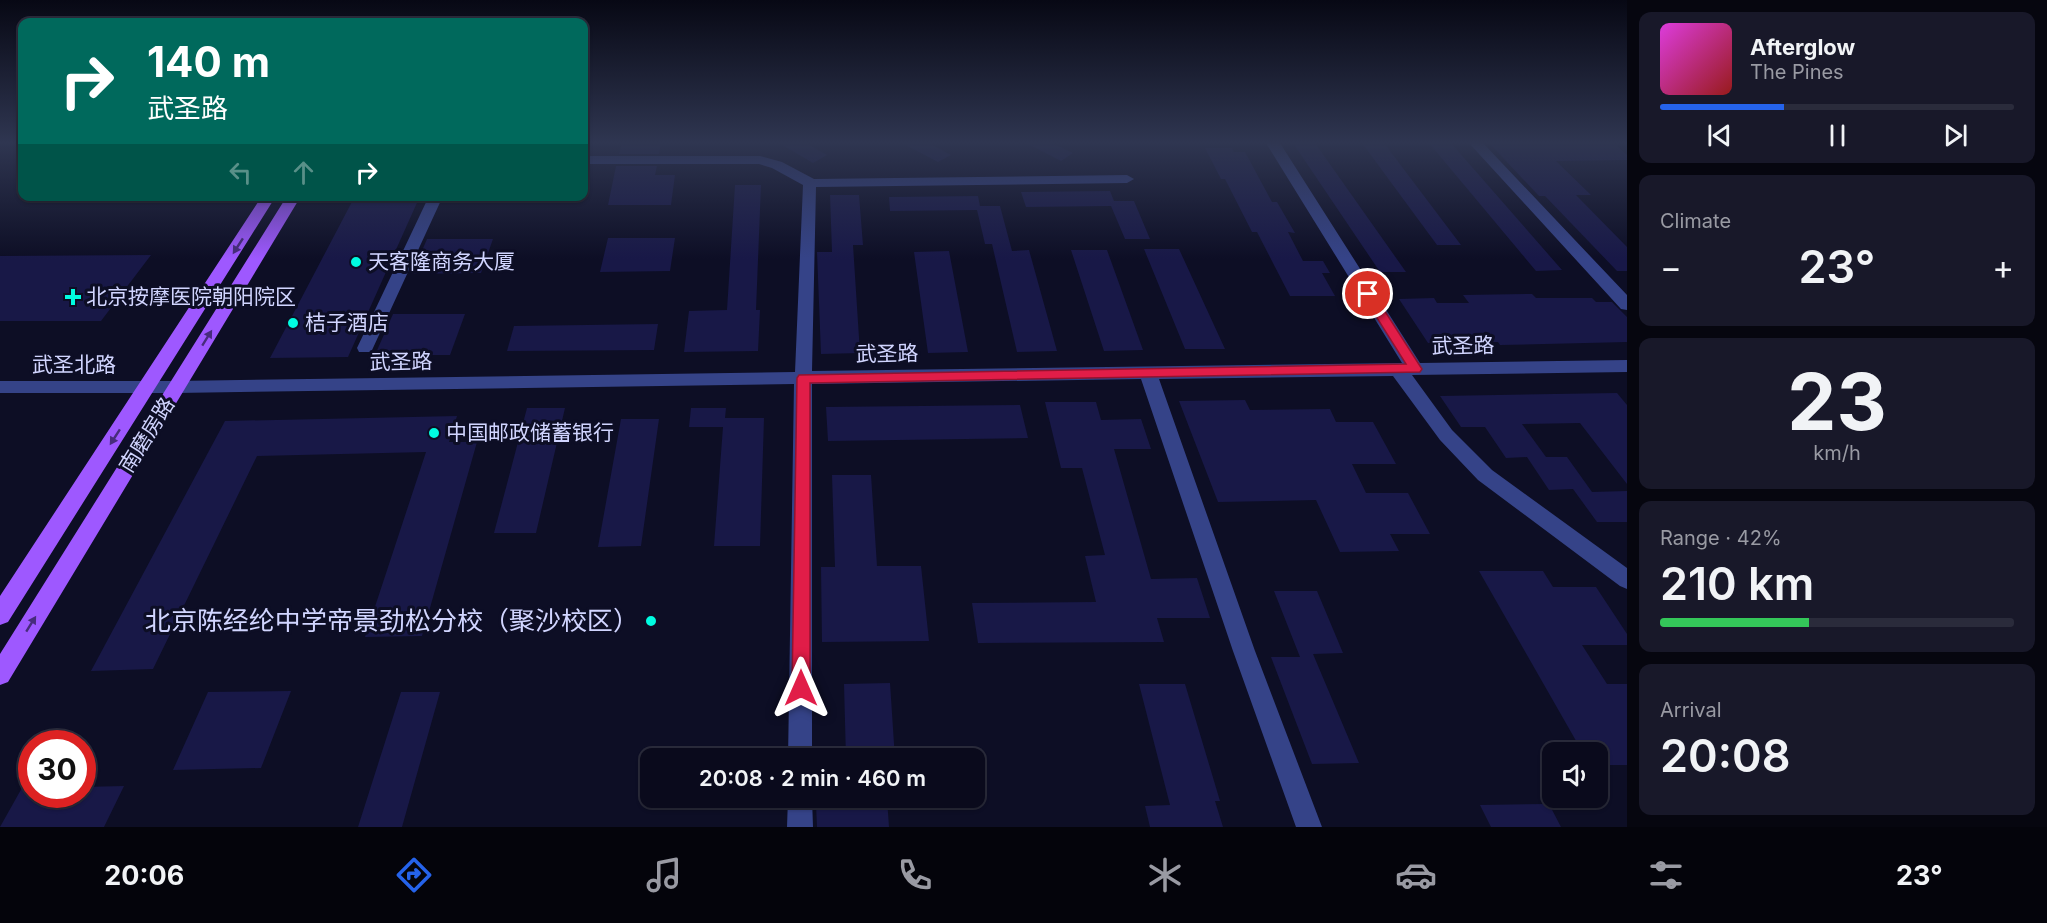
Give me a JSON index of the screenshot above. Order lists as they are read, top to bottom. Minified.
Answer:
{"streets":{"main road":["南磨房路"],"street":["武圣路","武圣北路"]},"crossings":[["武圣路","武圣北路"],["武圣路","南磨房路"],["武圣北路","南磨房路"]],"places":{"other":["天客隆商务大厦","桔子酒店","中国邮政储蓄银行","北京陈经纶中学帝景劲松分校（聚沙校区）"],"health":["北京按摩医院朝阳院区"]},"page":{"turn":["140 m","武圣路"],"song":["Afterglow","The Pines"],"tile":["Climate",["23","km/h"],["Range · 42%","210 km"],["Arrival","20:08"]],"heat":["−","23°","+"],"limit":"30","trip":"20:08 · 2 min · 460 m","tabs":["20:06","23°"]}}
